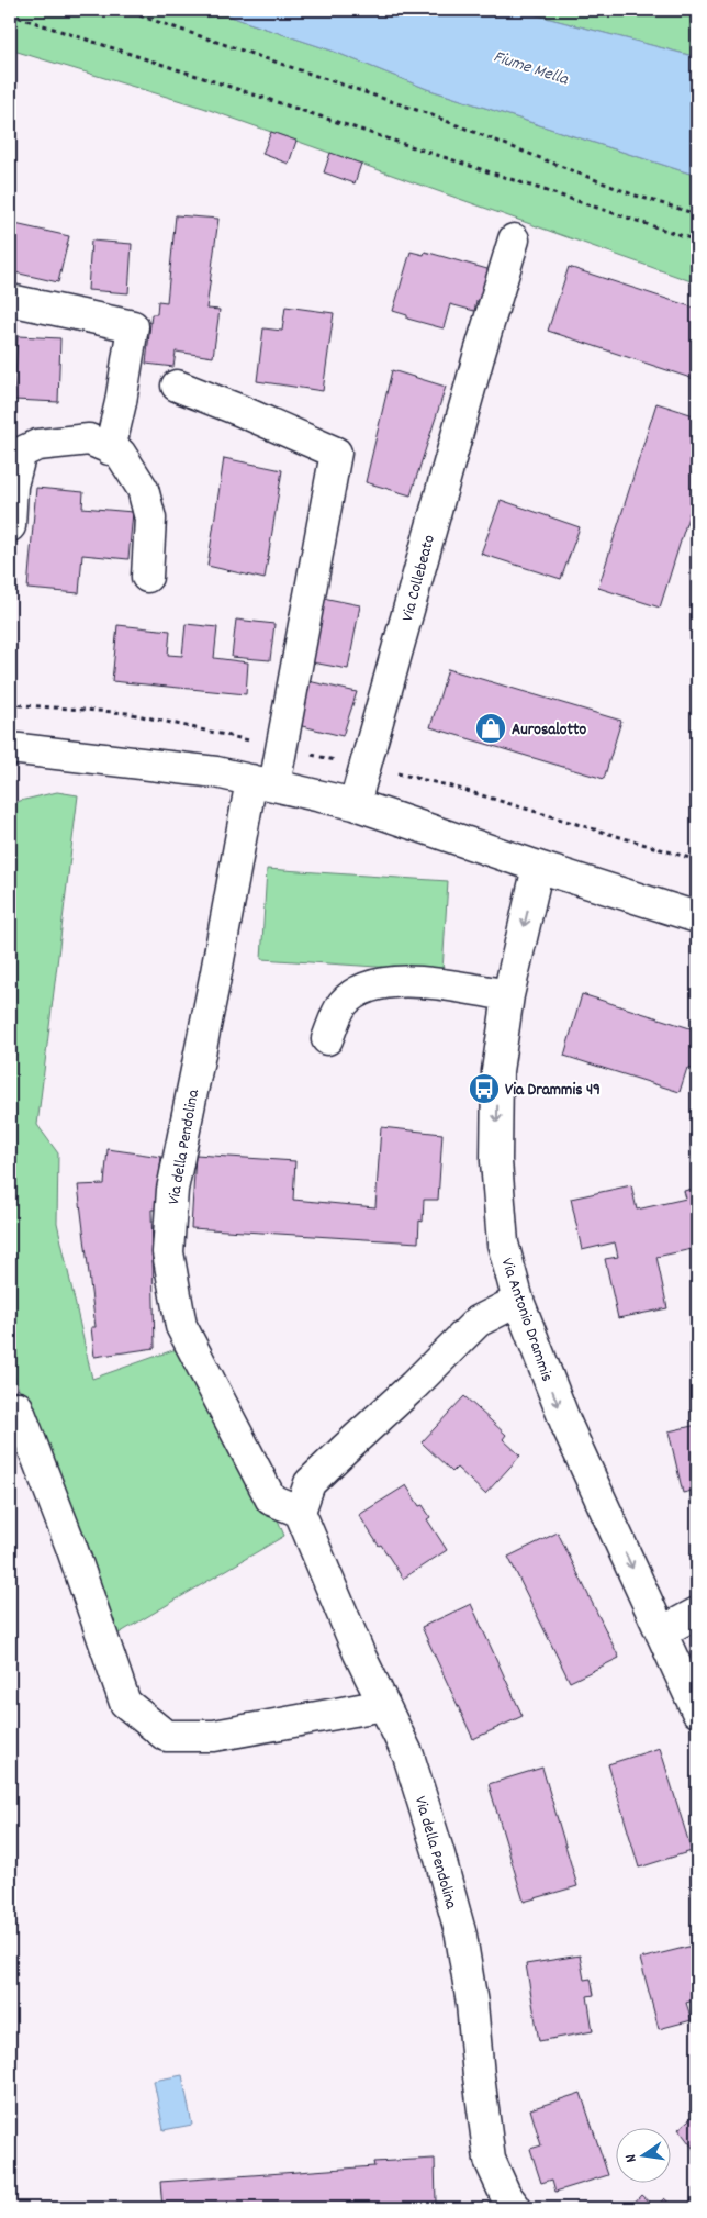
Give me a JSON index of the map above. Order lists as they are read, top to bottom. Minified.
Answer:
{"streets":{"street":["Via Collebeato","Via della Pendolina","Via Antonio Drammis"]},"one_way":["Via Antonio Drammis"],"water":["Fiume Mella"],"places":{"shop":["Aurosalotto"],"bus stop":["Via Drammis 49"]},"north":"left"}
